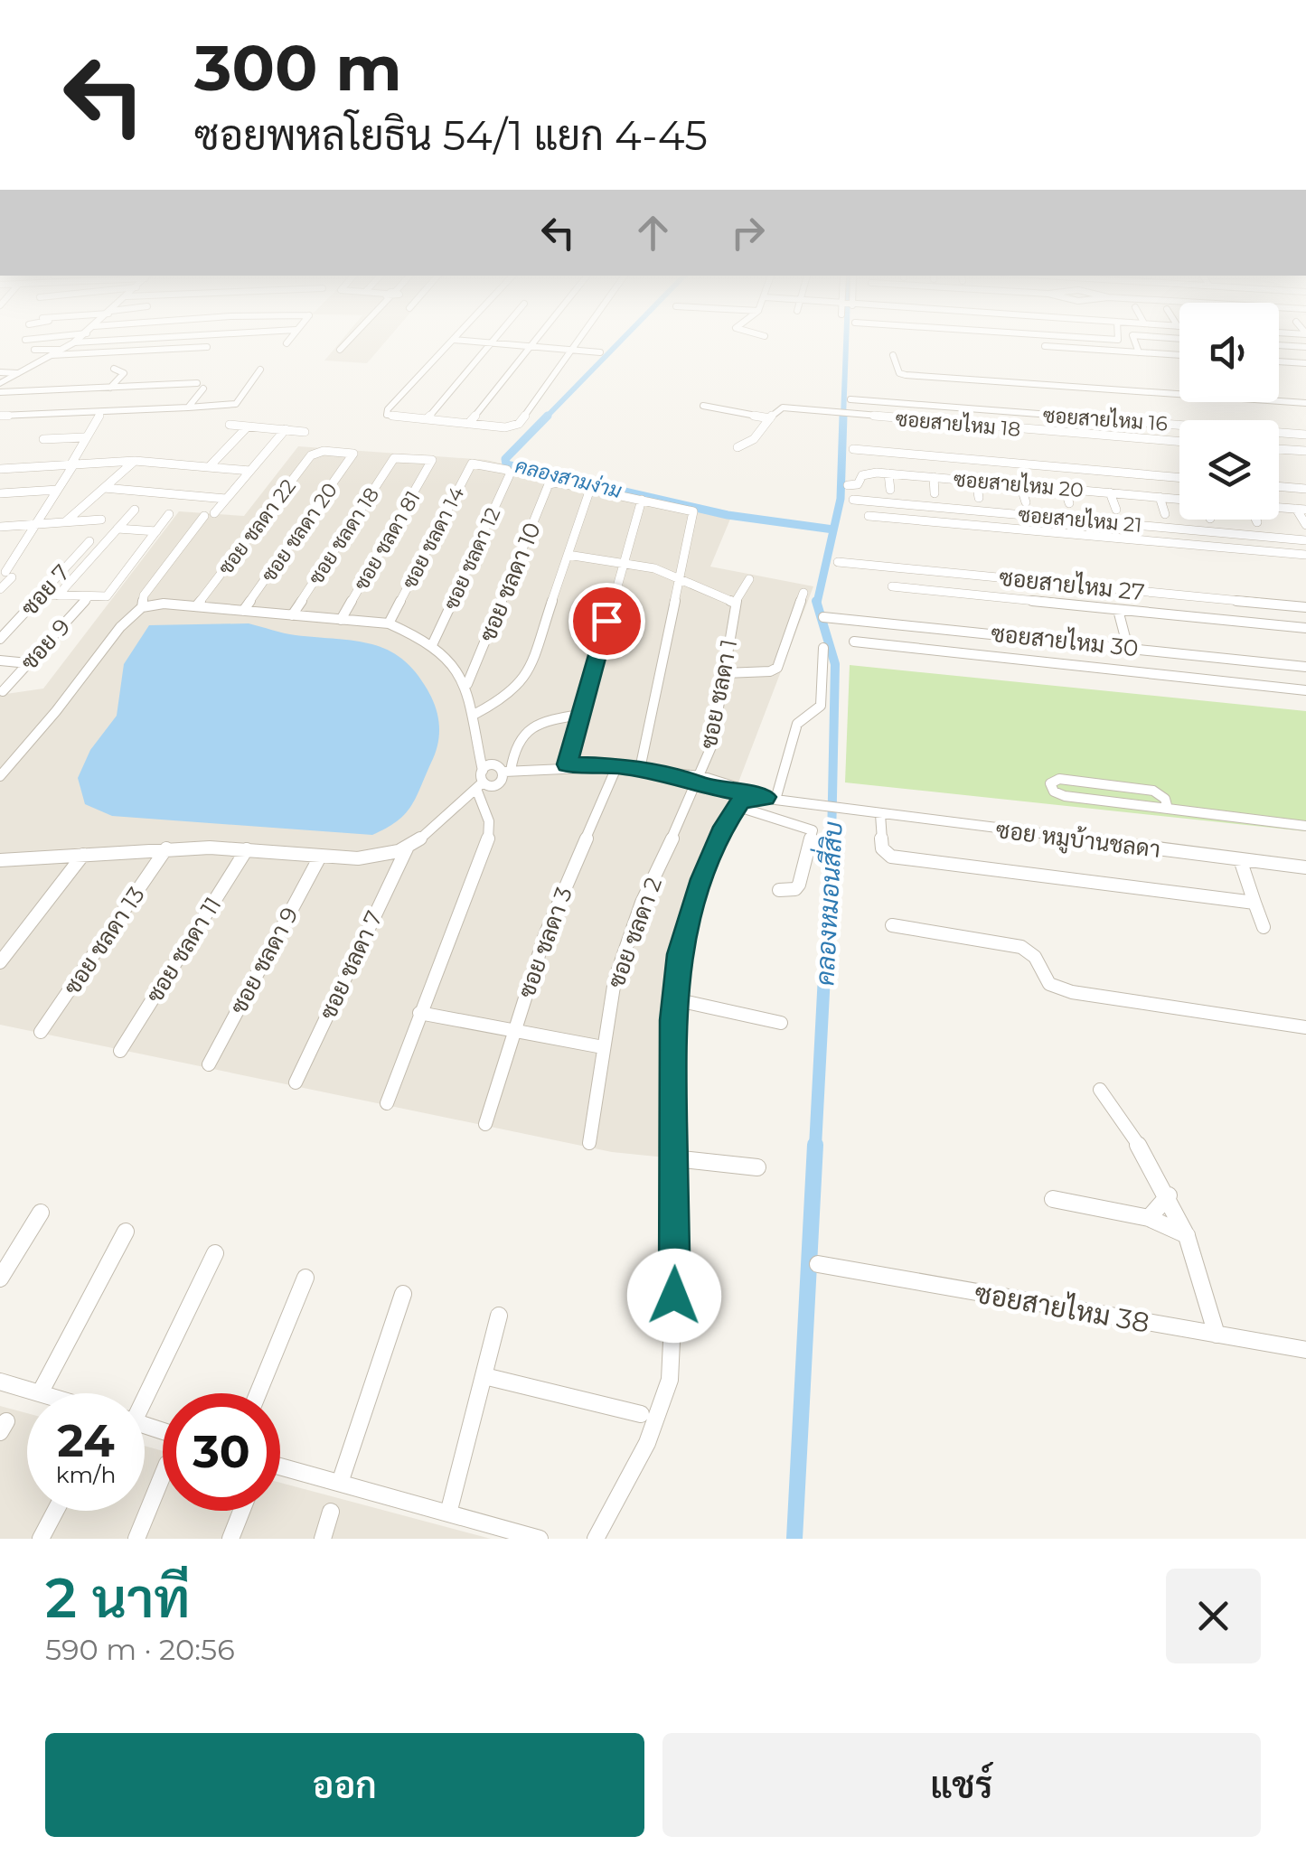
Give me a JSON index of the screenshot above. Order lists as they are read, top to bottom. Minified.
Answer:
{"streets":{"street":["ซอยสายไหม 16","ซอยสายไหม 18","ซอยสายไหม 20","ซอยสายไหม 21","ซอย ชลดา 22","ซอย ชลดา 20","ซอย ชลดา 18","ซอย ชลดา 14","ซอย ชลดา 81","ซอย ชลดา 12","ซอย ชลดา 10","ซอยสายไหม 27","ซอย 7","ซอยสายไหม 30","ซอย 9","ซอย ชลดา 1","ซอย หมูบ้านชลดา","ซอย ชลดา 2","ซอย ชลดา 13","ซอย ชลดา 3","ซอย ชลดา 11","ซอย ชลดา 9","ซอย ชลดา 7","ซอยสายไหม 38"]},"crossings":[["ซอย ชลดา 22","ซอย ชลดา 20"],["ซอย ชลดา 18","ซอย ชลดา 81"],["ซอย ชลดา 14","ซอย ชลดา 12"],["ซอย ชลดา 1","ซอย หมูบ้านชลดา"],["ซอย ชลดา 1","ซอย ชลดา 2"],["ซอย หมูบ้านชลดา","ซอย ชลดา 2"],["ซอย หมูบ้านชลดา","ซอย ชลดา 3"]],"water":["คลองสามง่าม","คลองหมอนสี่สิบ"],"page":{"turn":["300 m","ซอยพหลโยธิน 54/1 แยก 4-45"],"speed":"24 km/h","limit":"30","heading":["2 นาที","590 m · 20:56"],"buttons":["ออก","แชร์"]}}
